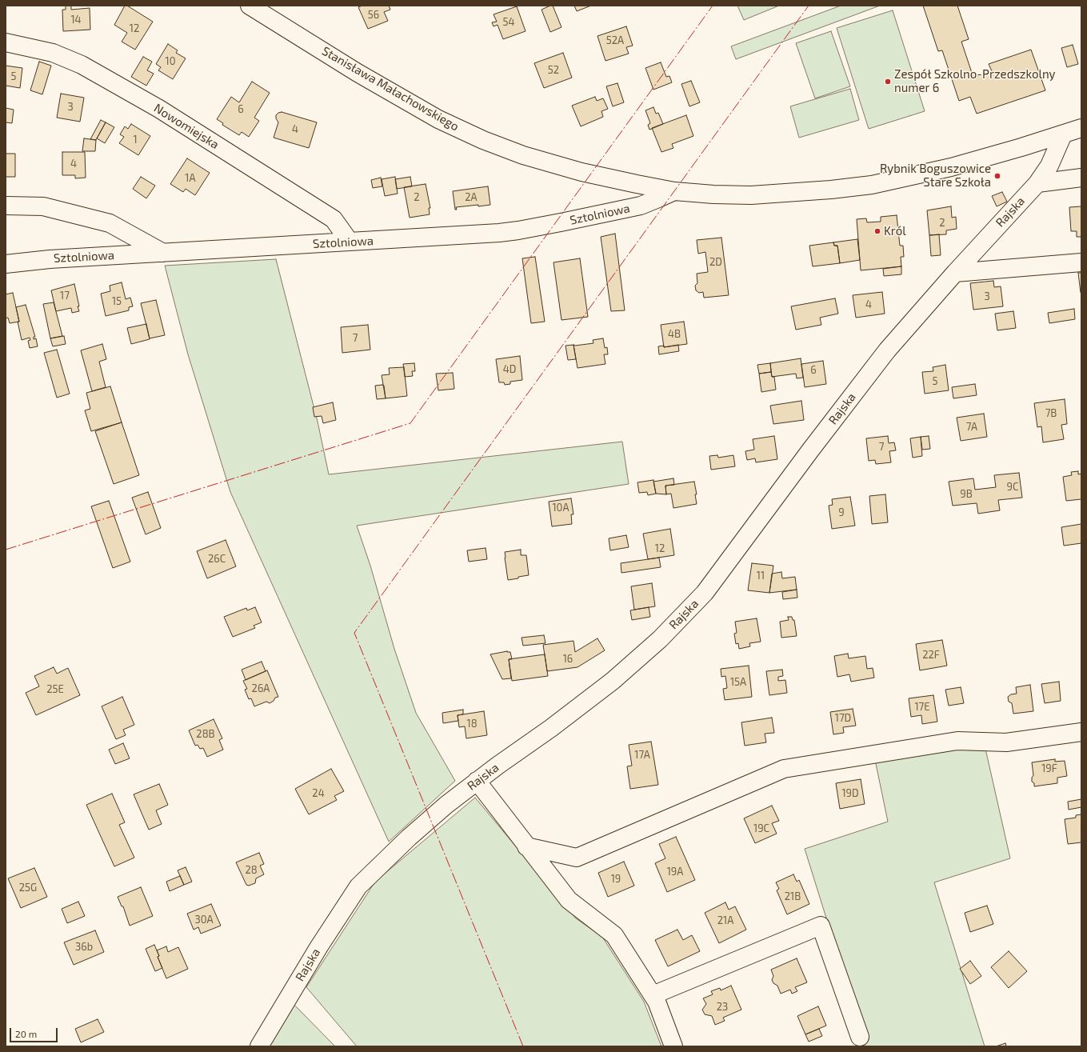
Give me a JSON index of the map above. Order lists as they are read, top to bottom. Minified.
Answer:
{"streets":{"street":["Stanisława Małachowskiego","Nowomiejska","Rajska","Sztolniowa"]},"crossings":[["Stanisława Małachowskiego","Rajska"],["Stanisława Małachowskiego","Sztolniowa"],["Nowomiejska","Sztolniowa"]],"places":["Zespół Szkolno-Przedszkolny numer 6","Rybnik Boguszowice Stare Szkoła","Król"],"house_numbers":["56","14","54","12","52A","10","52","5","3","6","4","1","4","1A","2","2A","2","2D","17","3","15","4","4B","7","4D","6","5","7B","7A","7","9C","9B","10A","9","12","26C","11","22F","16","15A","26A","25E","17E","17D","18","28B","17A","19F","24","19D","19C","28","19A","19","25G","21B","30A","21A","36b","23"],"scale_bar":"20 m"}
